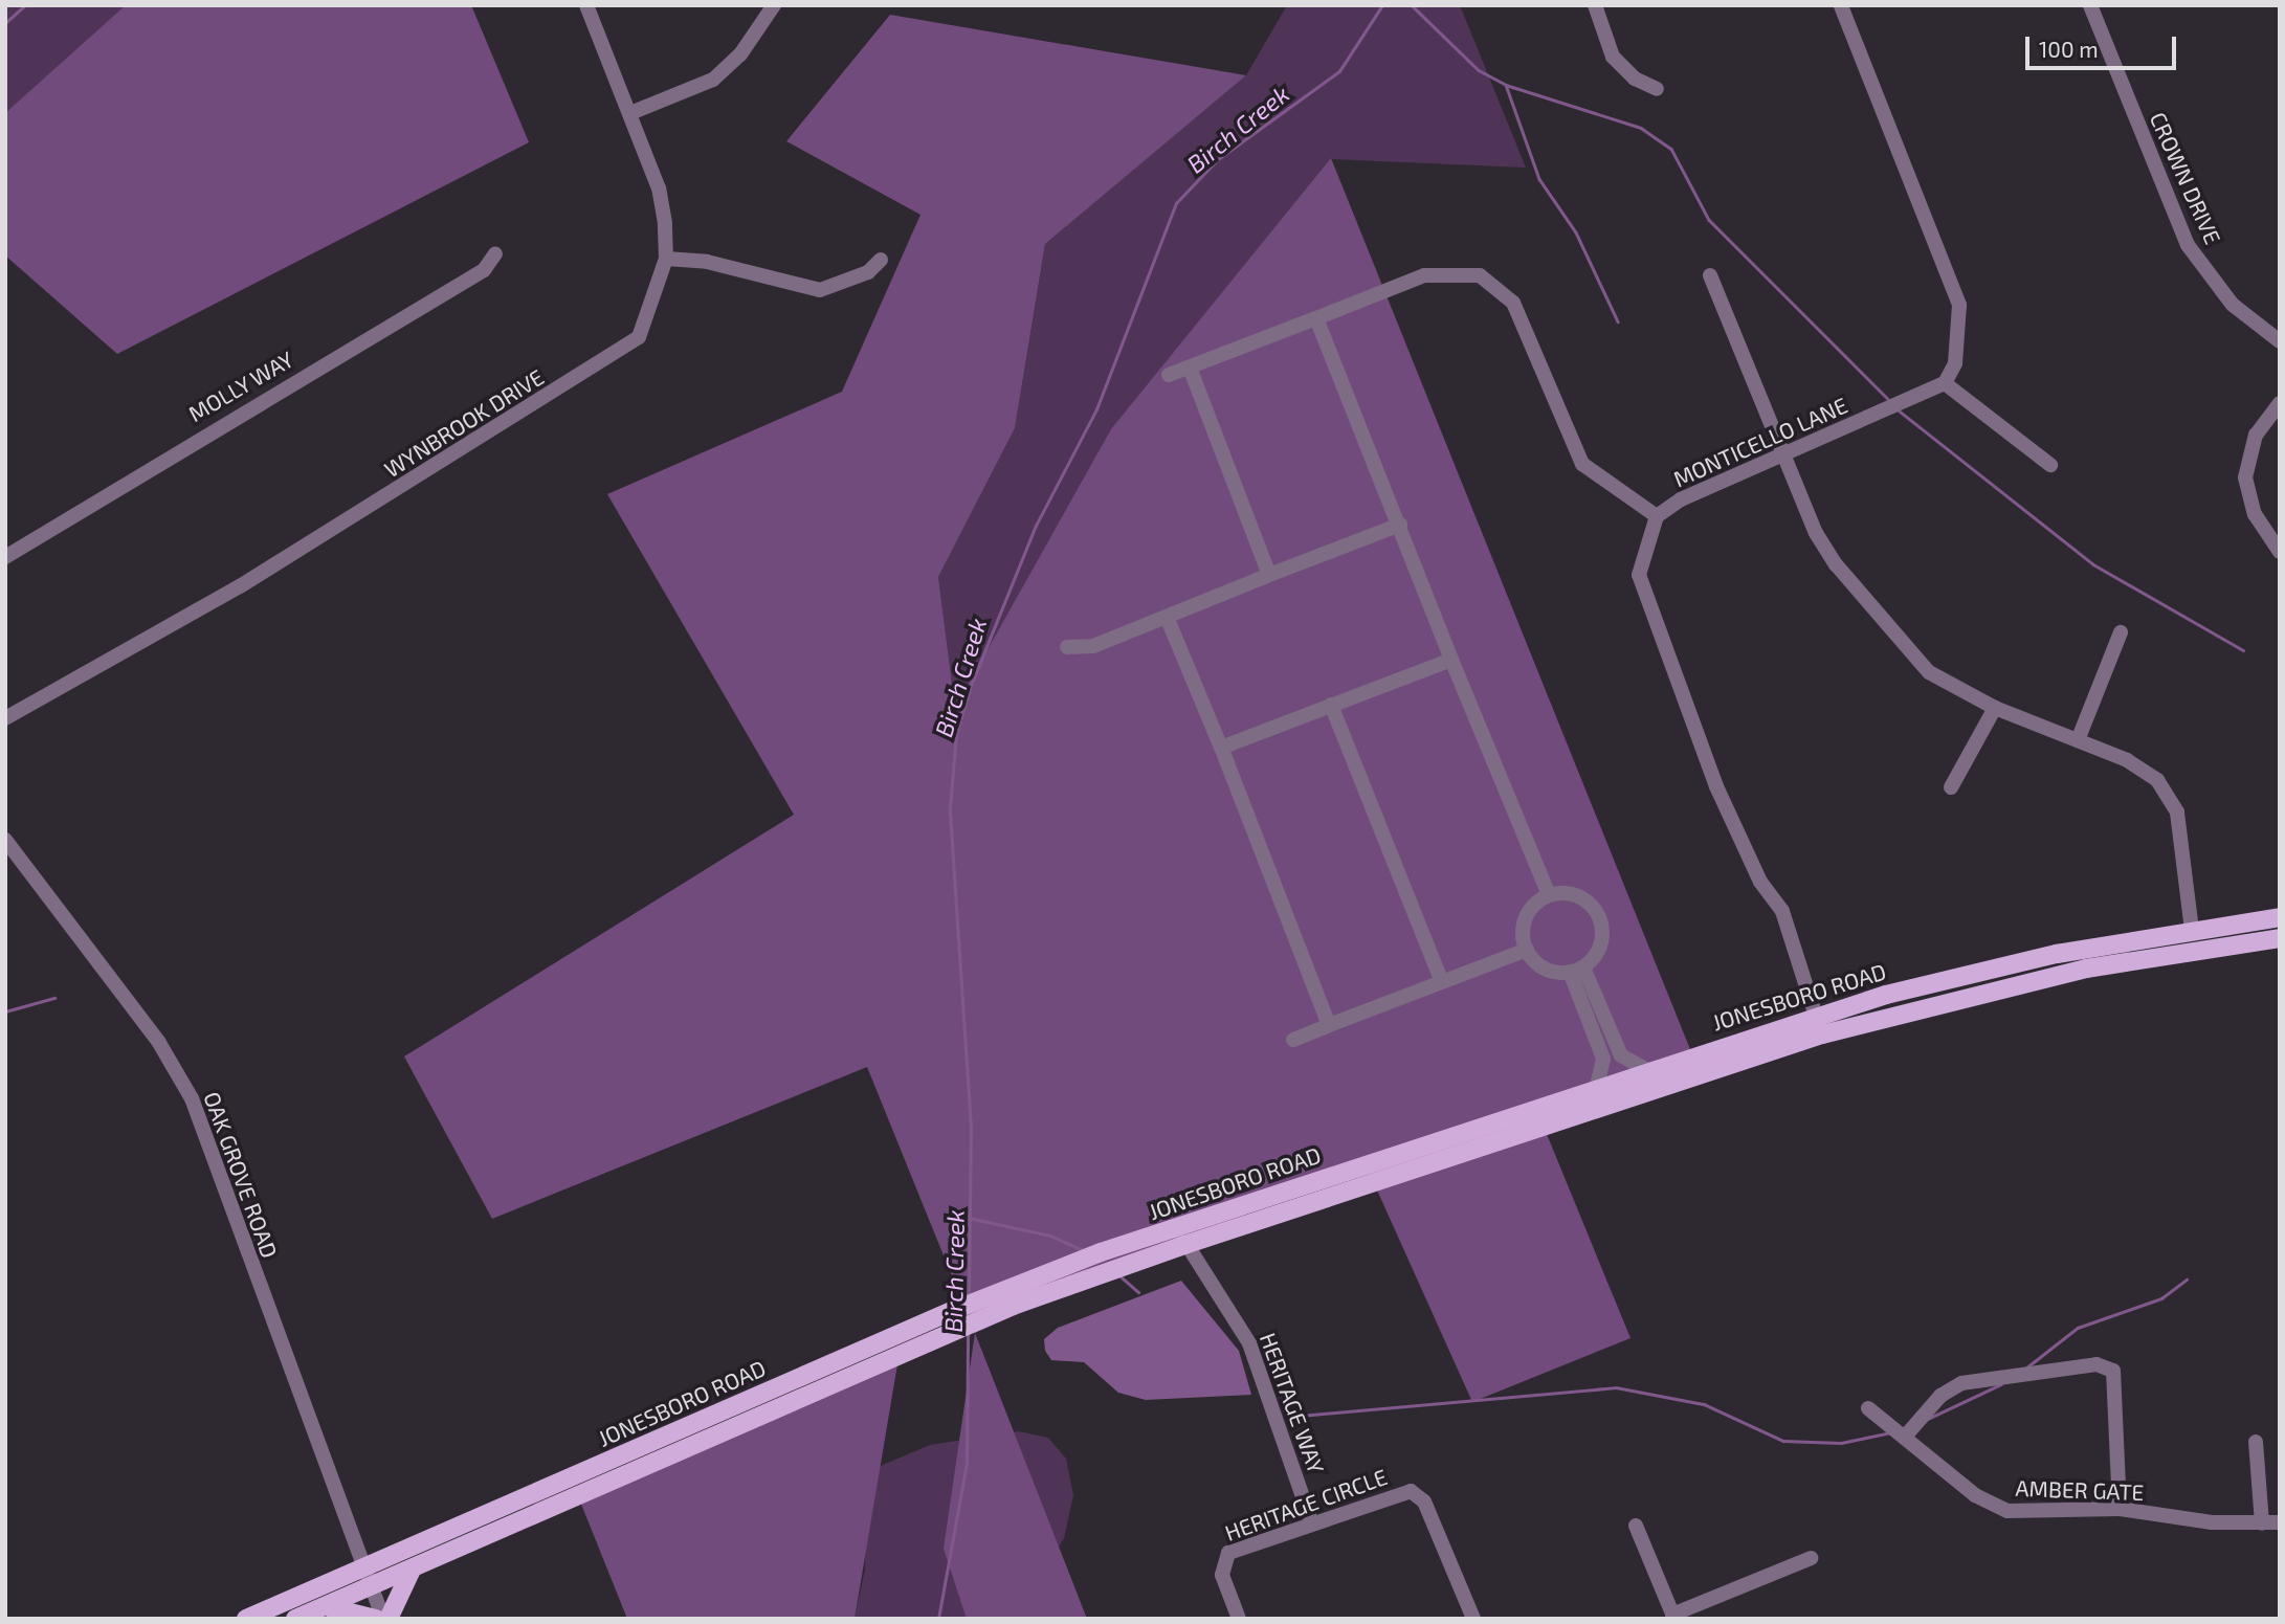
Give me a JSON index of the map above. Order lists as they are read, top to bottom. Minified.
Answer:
{"streets":{"main road":["JONESBORO ROAD"],"street":["CROWN DRIVE","MOLLY WAY","WYNBROOK DRIVE","MONTICELLO LANE","OAK GROVE ROAD","HERITAGE WAY","AMBER GATE","HERITAGE CIRCLE"]},"crossings":[["JONESBORO ROAD","OAK GROVE ROAD"],["JONESBORO ROAD","HERITAGE WAY"],["HERITAGE WAY","HERITAGE CIRCLE"]],"water":["Birch Creek"],"scale_bar":"100 m"}
